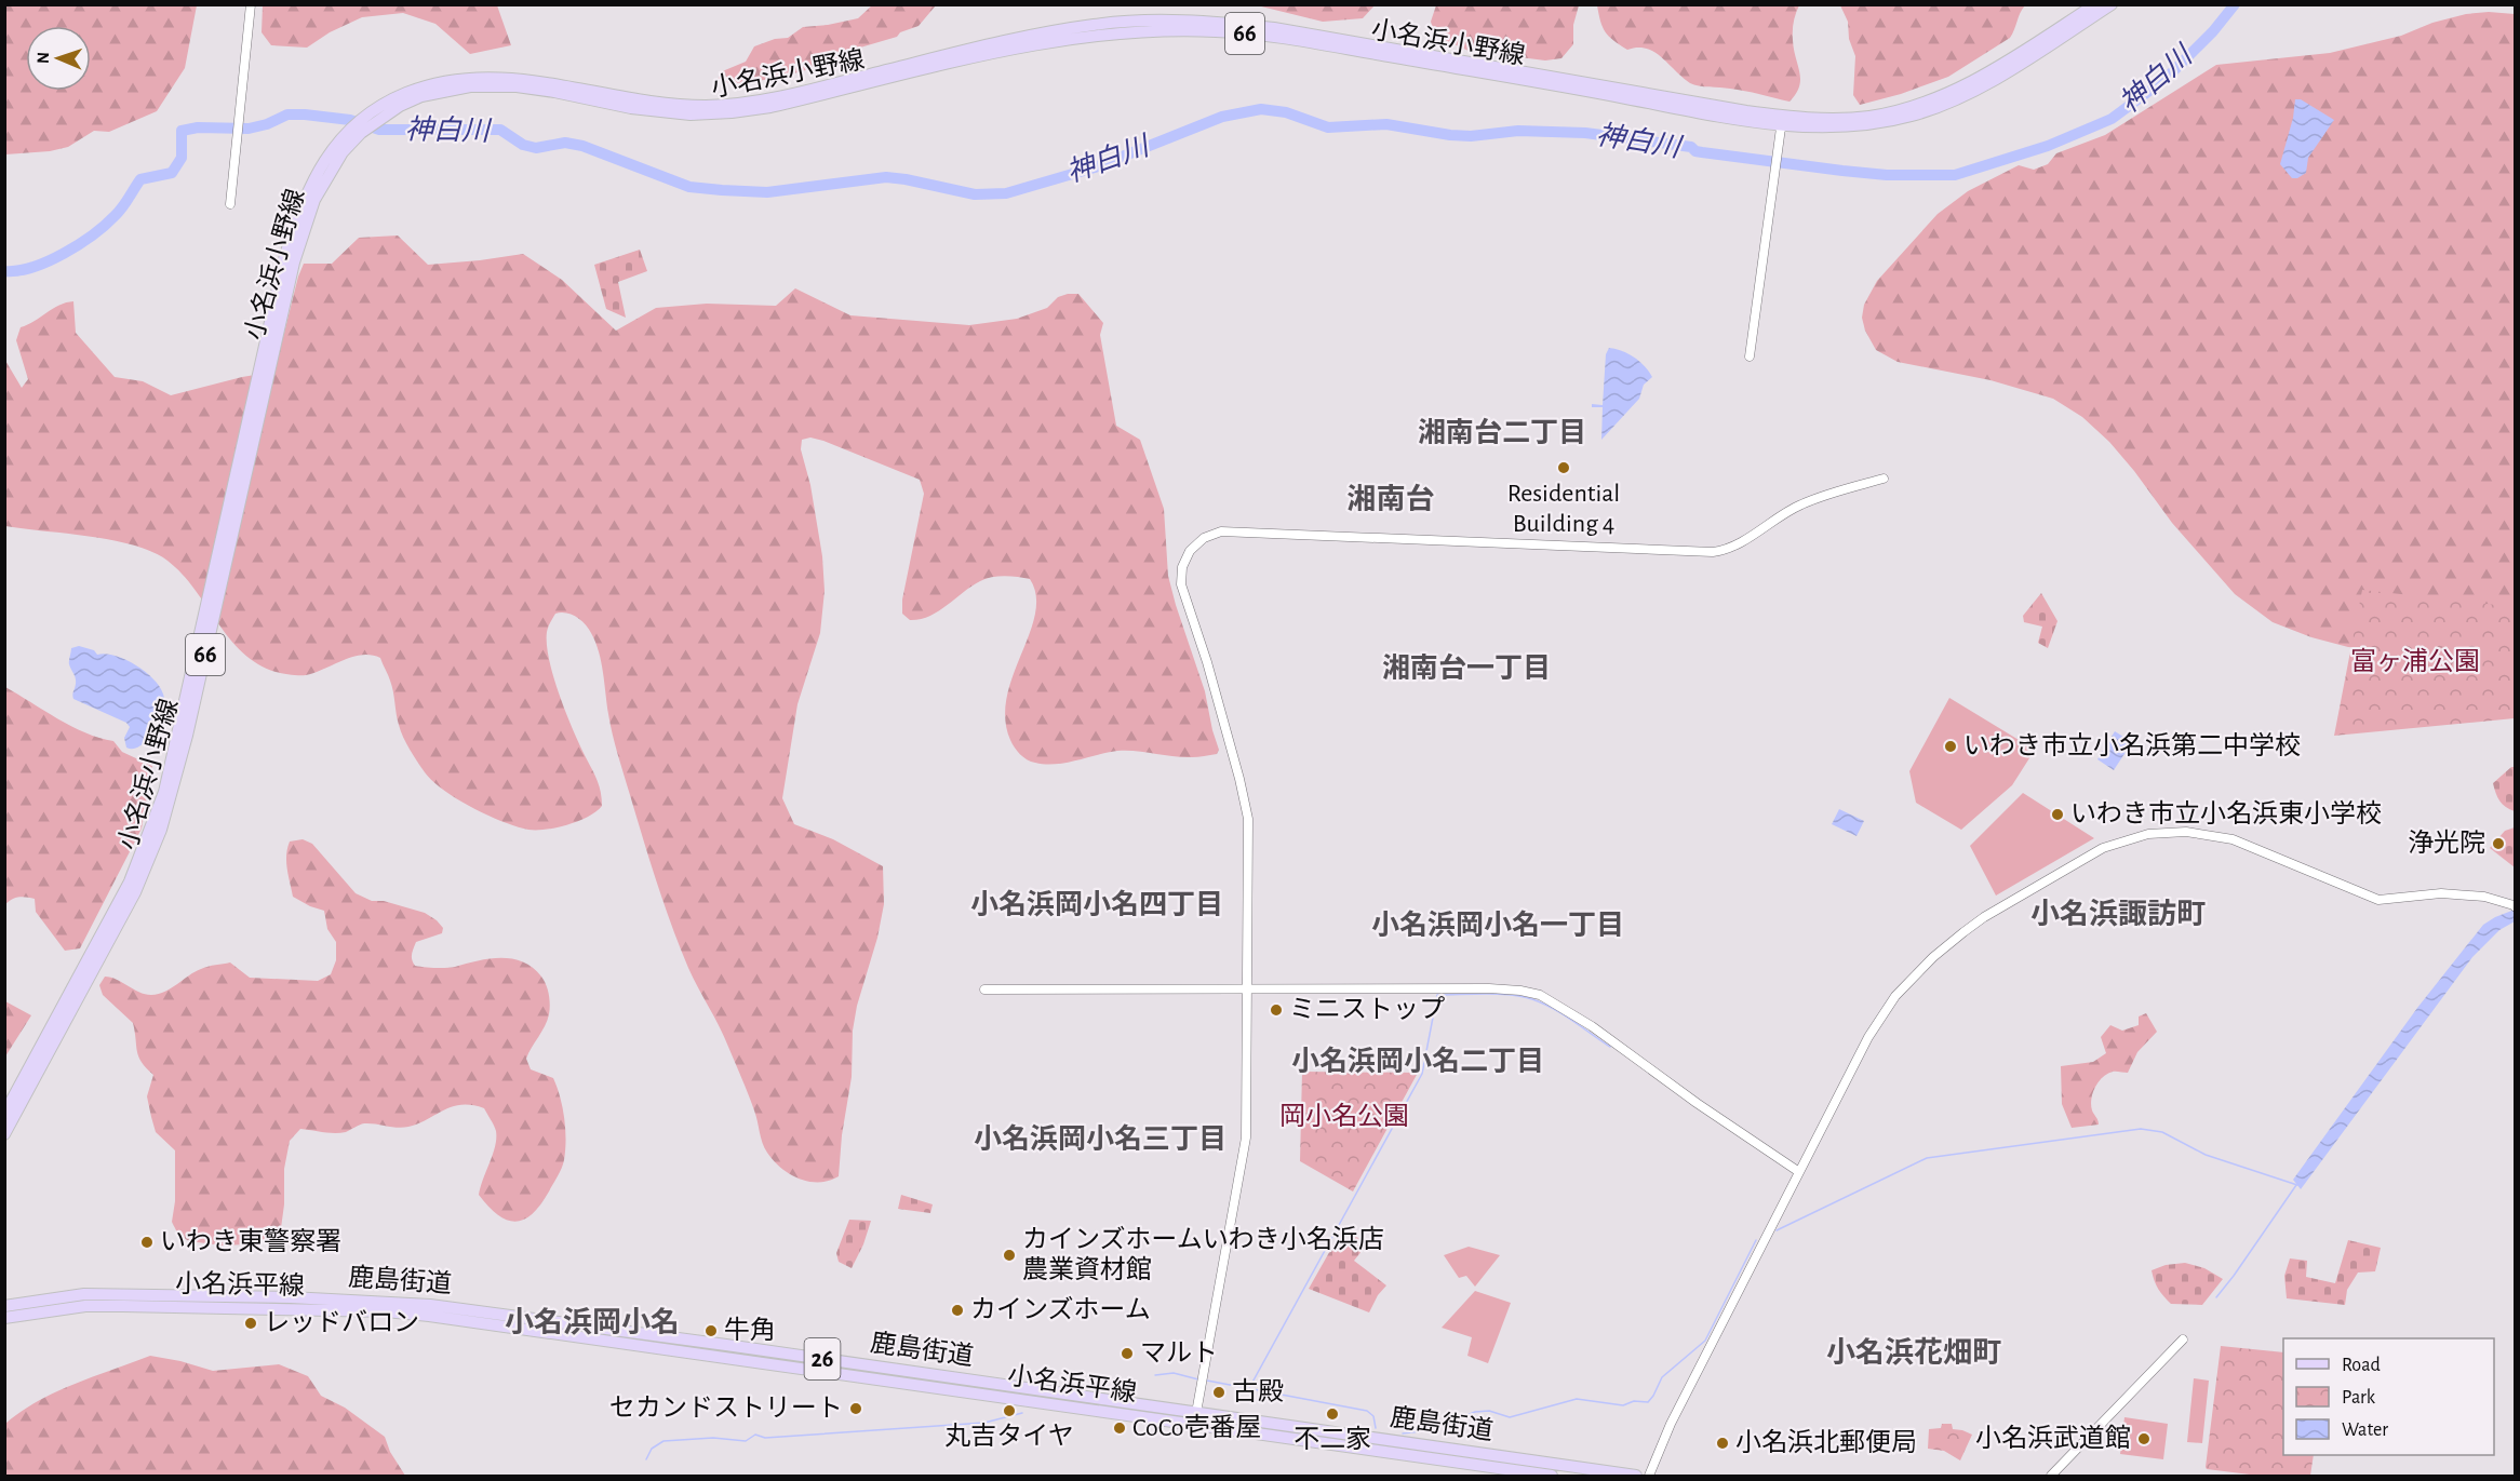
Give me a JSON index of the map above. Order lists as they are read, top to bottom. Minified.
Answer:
{"streets":{"main road":["66","小名浜小野線","鹿島街道","小名浜平線","26"]},"districts":["湘南台二丁目","湘南台","湘南台一丁目","小名浜岡小名四丁目","小名浜諏訪町","小名浜岡小名一丁目","小名浜岡小名二丁目","小名浜岡小名三丁目","小名浜岡小名","小名浜花畑町"],"water":["神白川"],"parks":["富ヶ浦公園","岡小名公園"],"places":["Residential Building 4","いわき市立小名浜第二中学校","いわき市立小名浜東小学校","浄光院","ミニストップ","いわき東警察署","カインズホームいわき小名浜店 農業資材館","カインズホーム","レッドバロン","牛角","マルト","古殿","セカンドストリート","丸吉タイヤ","不二家","CoCo壱番屋","小名浜武道館","小名浜北郵便局"],"legend":["Road","Park","Water"],"north":"left"}
